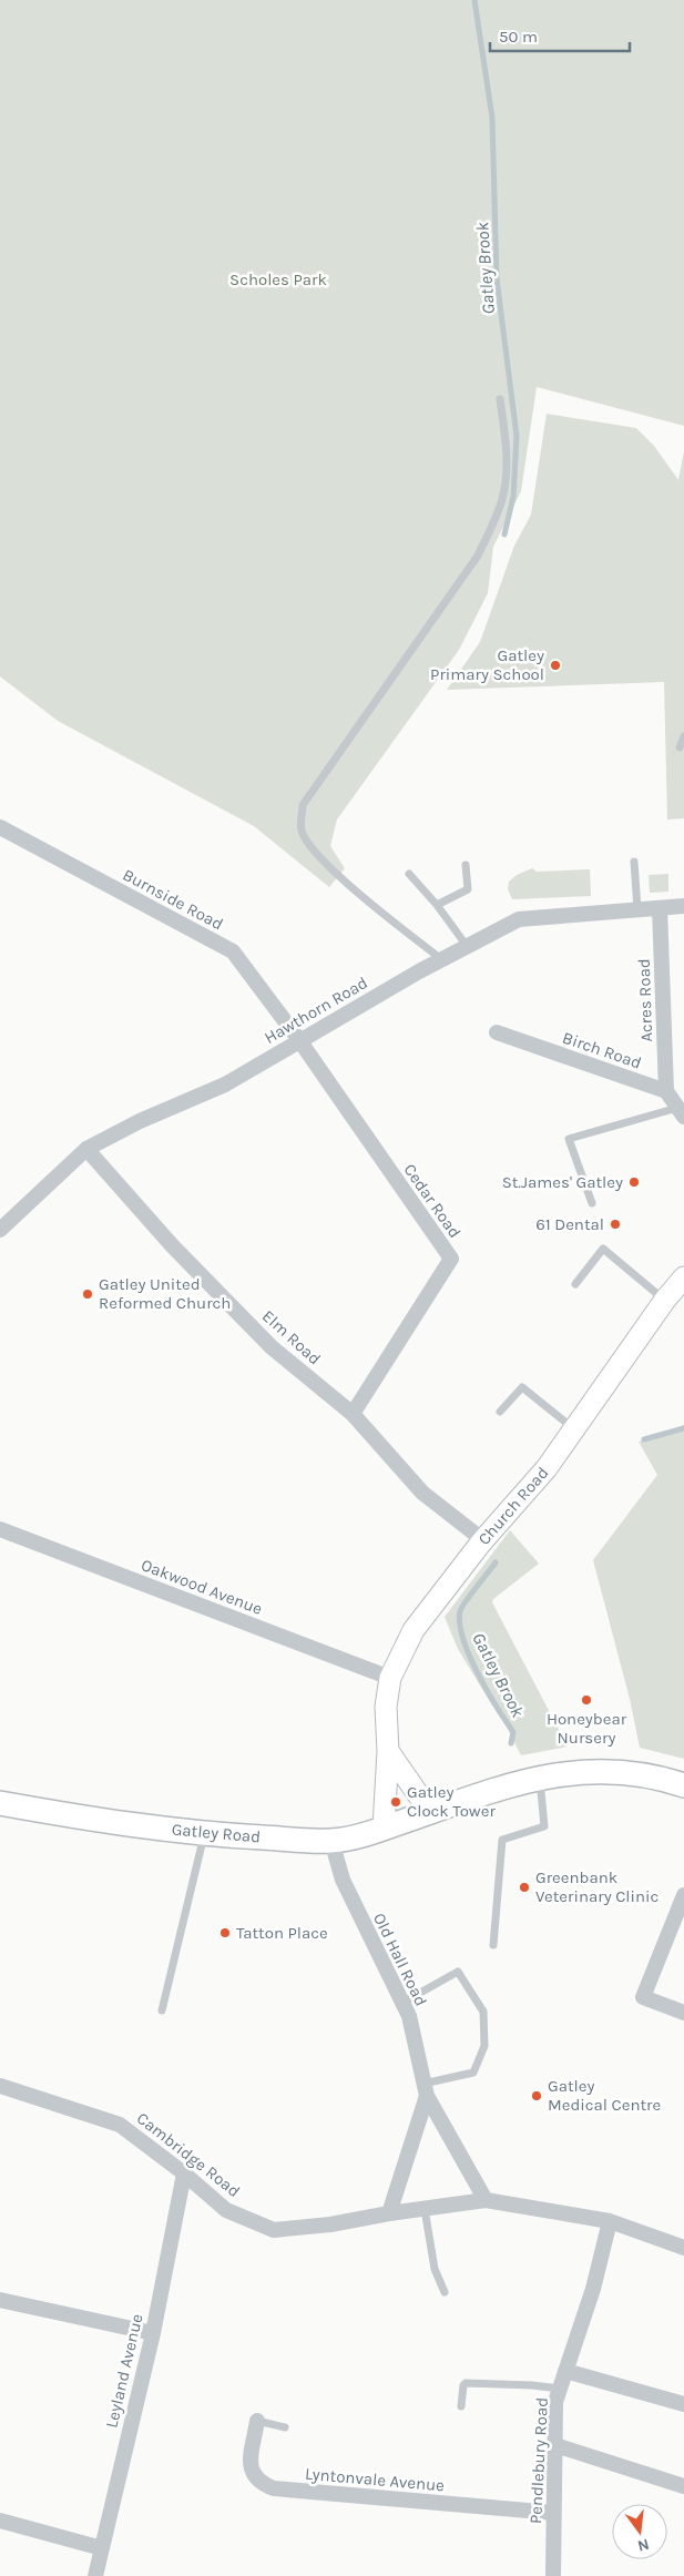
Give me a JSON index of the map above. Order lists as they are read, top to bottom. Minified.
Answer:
{"streets":{"main road":["Gatley Road"],"street":["Burnside Road","Acres Road","Hawthorn Road","Birch Road","Cedar Road","Elm Road","Church Road","Oakwood Avenue","Old Hall Road","Cambridge Road","Leyland Avenue","Pendlebury Road","Lyntonvale Avenue"]},"crossings":[["Burnside Road","Hawthorn Road"],["Burnside Road","Cedar Road"],["Acres Road","Hawthorn Road"],["Acres Road","Birch Road"],["Hawthorn Road","Cedar Road"],["Hawthorn Road","Elm Road"],["Cedar Road","Elm Road"],["Elm Road","Church Road"],["Church Road","Oakwood Avenue"],["Church Road","Gatley Road"],["Gatley Road","Old Hall Road"],["Old Hall Road","Cambridge Road"],["Cambridge Road","Leyland Avenue"],["Pendlebury Road","Lyntonvale Avenue"]],"water":["Gatley Brook"],"parks":["Scholes Park"],"places":["Gatley Primary School","St.James' Gatley","61 Dental","Gatley United Reformed Church","Honeybear Nursery","Gatley Clock Tower","Greenbank Veterinary Clinic","Tatton Place","Gatley Medical Centre"],"scale_bar":"50 m","north":"bottom"}
